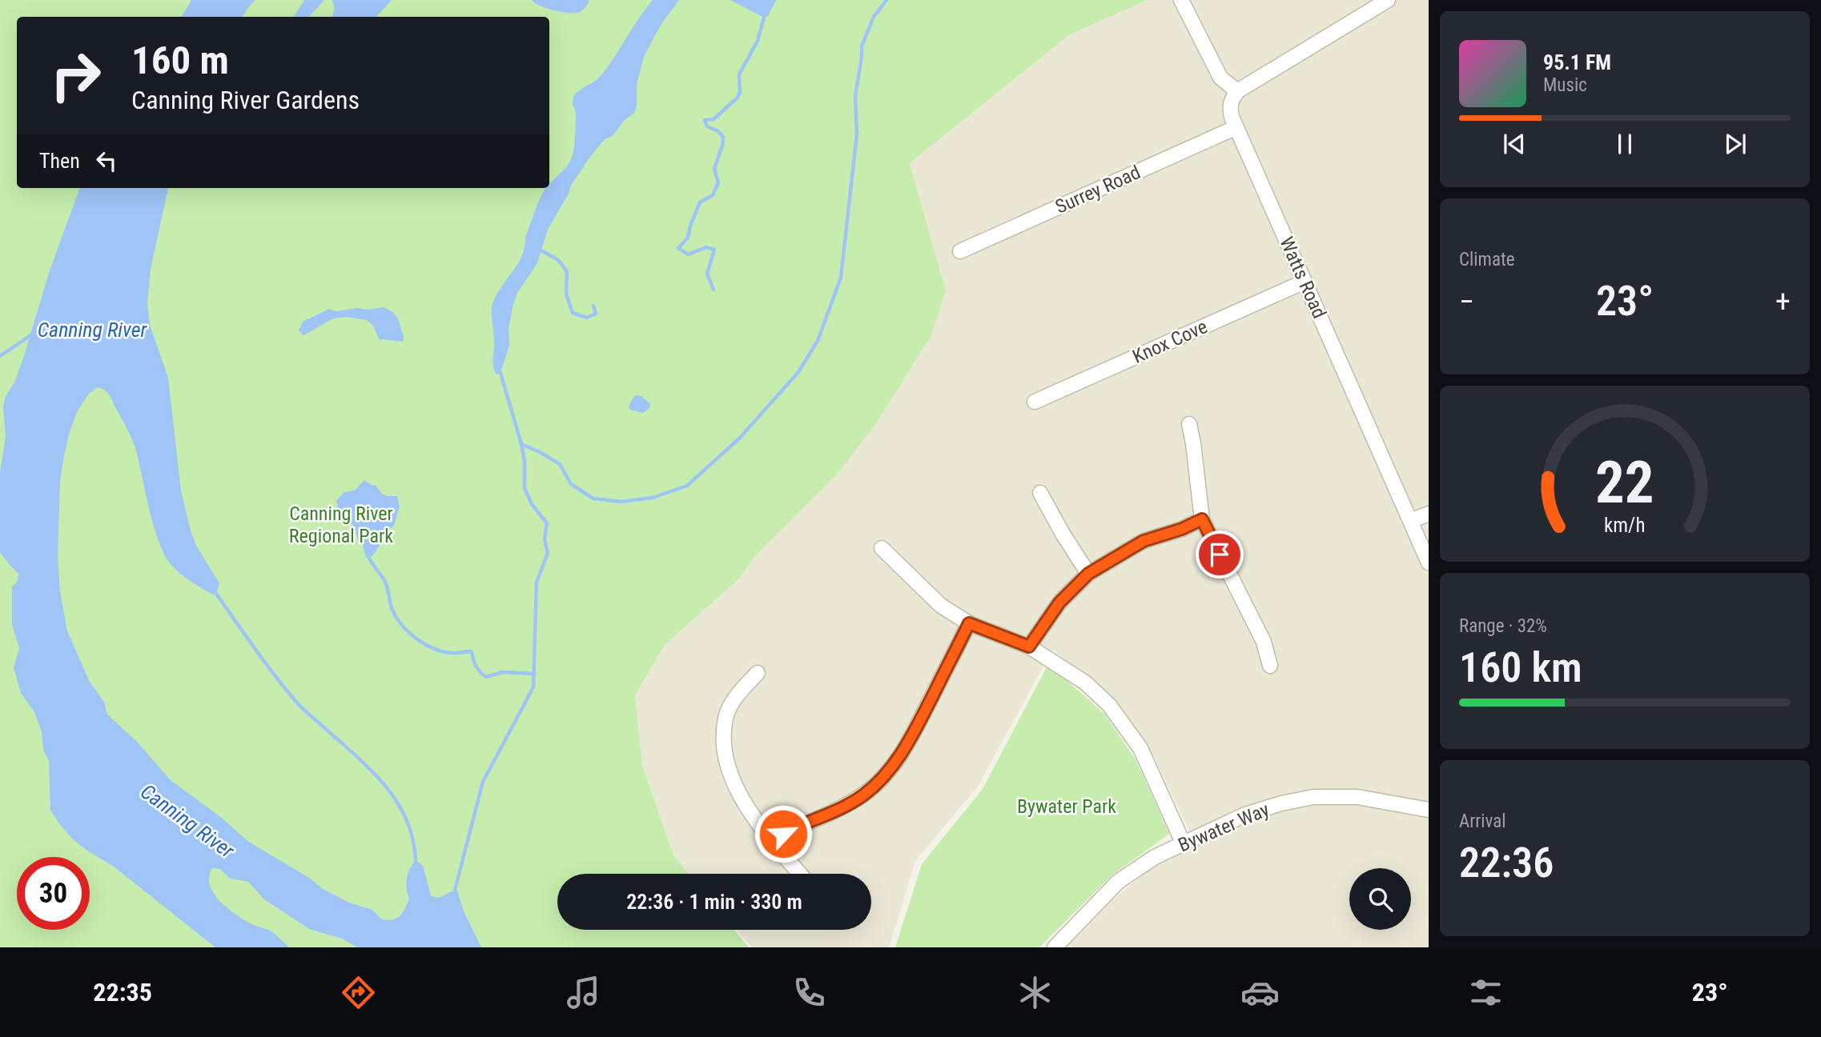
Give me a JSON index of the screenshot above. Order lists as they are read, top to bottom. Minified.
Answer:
{"streets":{"street":["Surrey Road","Watts Road","Knox Cove","Bywater Way"]},"crossings":[["Surrey Road","Watts Road"],["Watts Road","Knox Cove"]],"water":["Canning River"],"parks":["Canning River Regional Park","Bywater Park"],"page":{"turn":["160 m","Canning River Gardens"],"song":["95.1 FM","Music"],"then":"Then","tile":["Climate",["Range · 32%","160 km"],["Arrival","22:36"]],"heat":["−","23°","+"],"limit":"30","trip":"22:36 · 1 min · 330 m","tabs":["22:35","23°"],"gauge":["22","km/h"]}}
